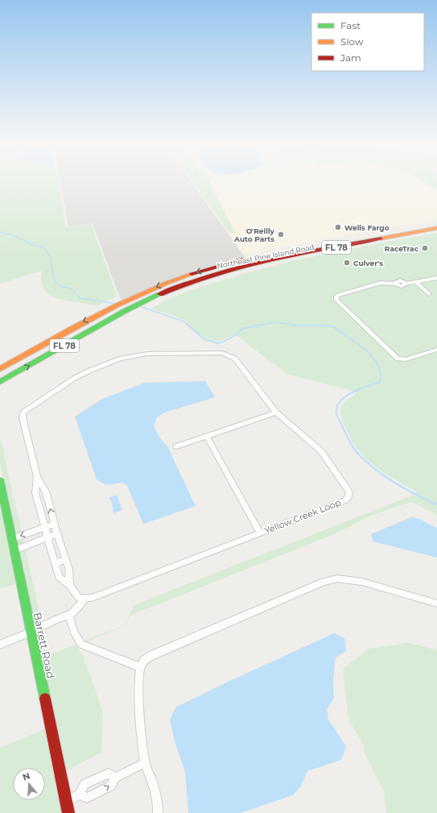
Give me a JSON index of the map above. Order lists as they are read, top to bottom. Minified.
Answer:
{"streets":{"main road":["FL 78","Northeast Pine Island Road","Barrett Road"],"street":["Yellow Creek Loop"]},"places":["Wells Fargo","O'Reilly Auto Parts","RaceTrac","Culver's"],"legend":["Fast","Slow","Jam"],"north":"top"}
